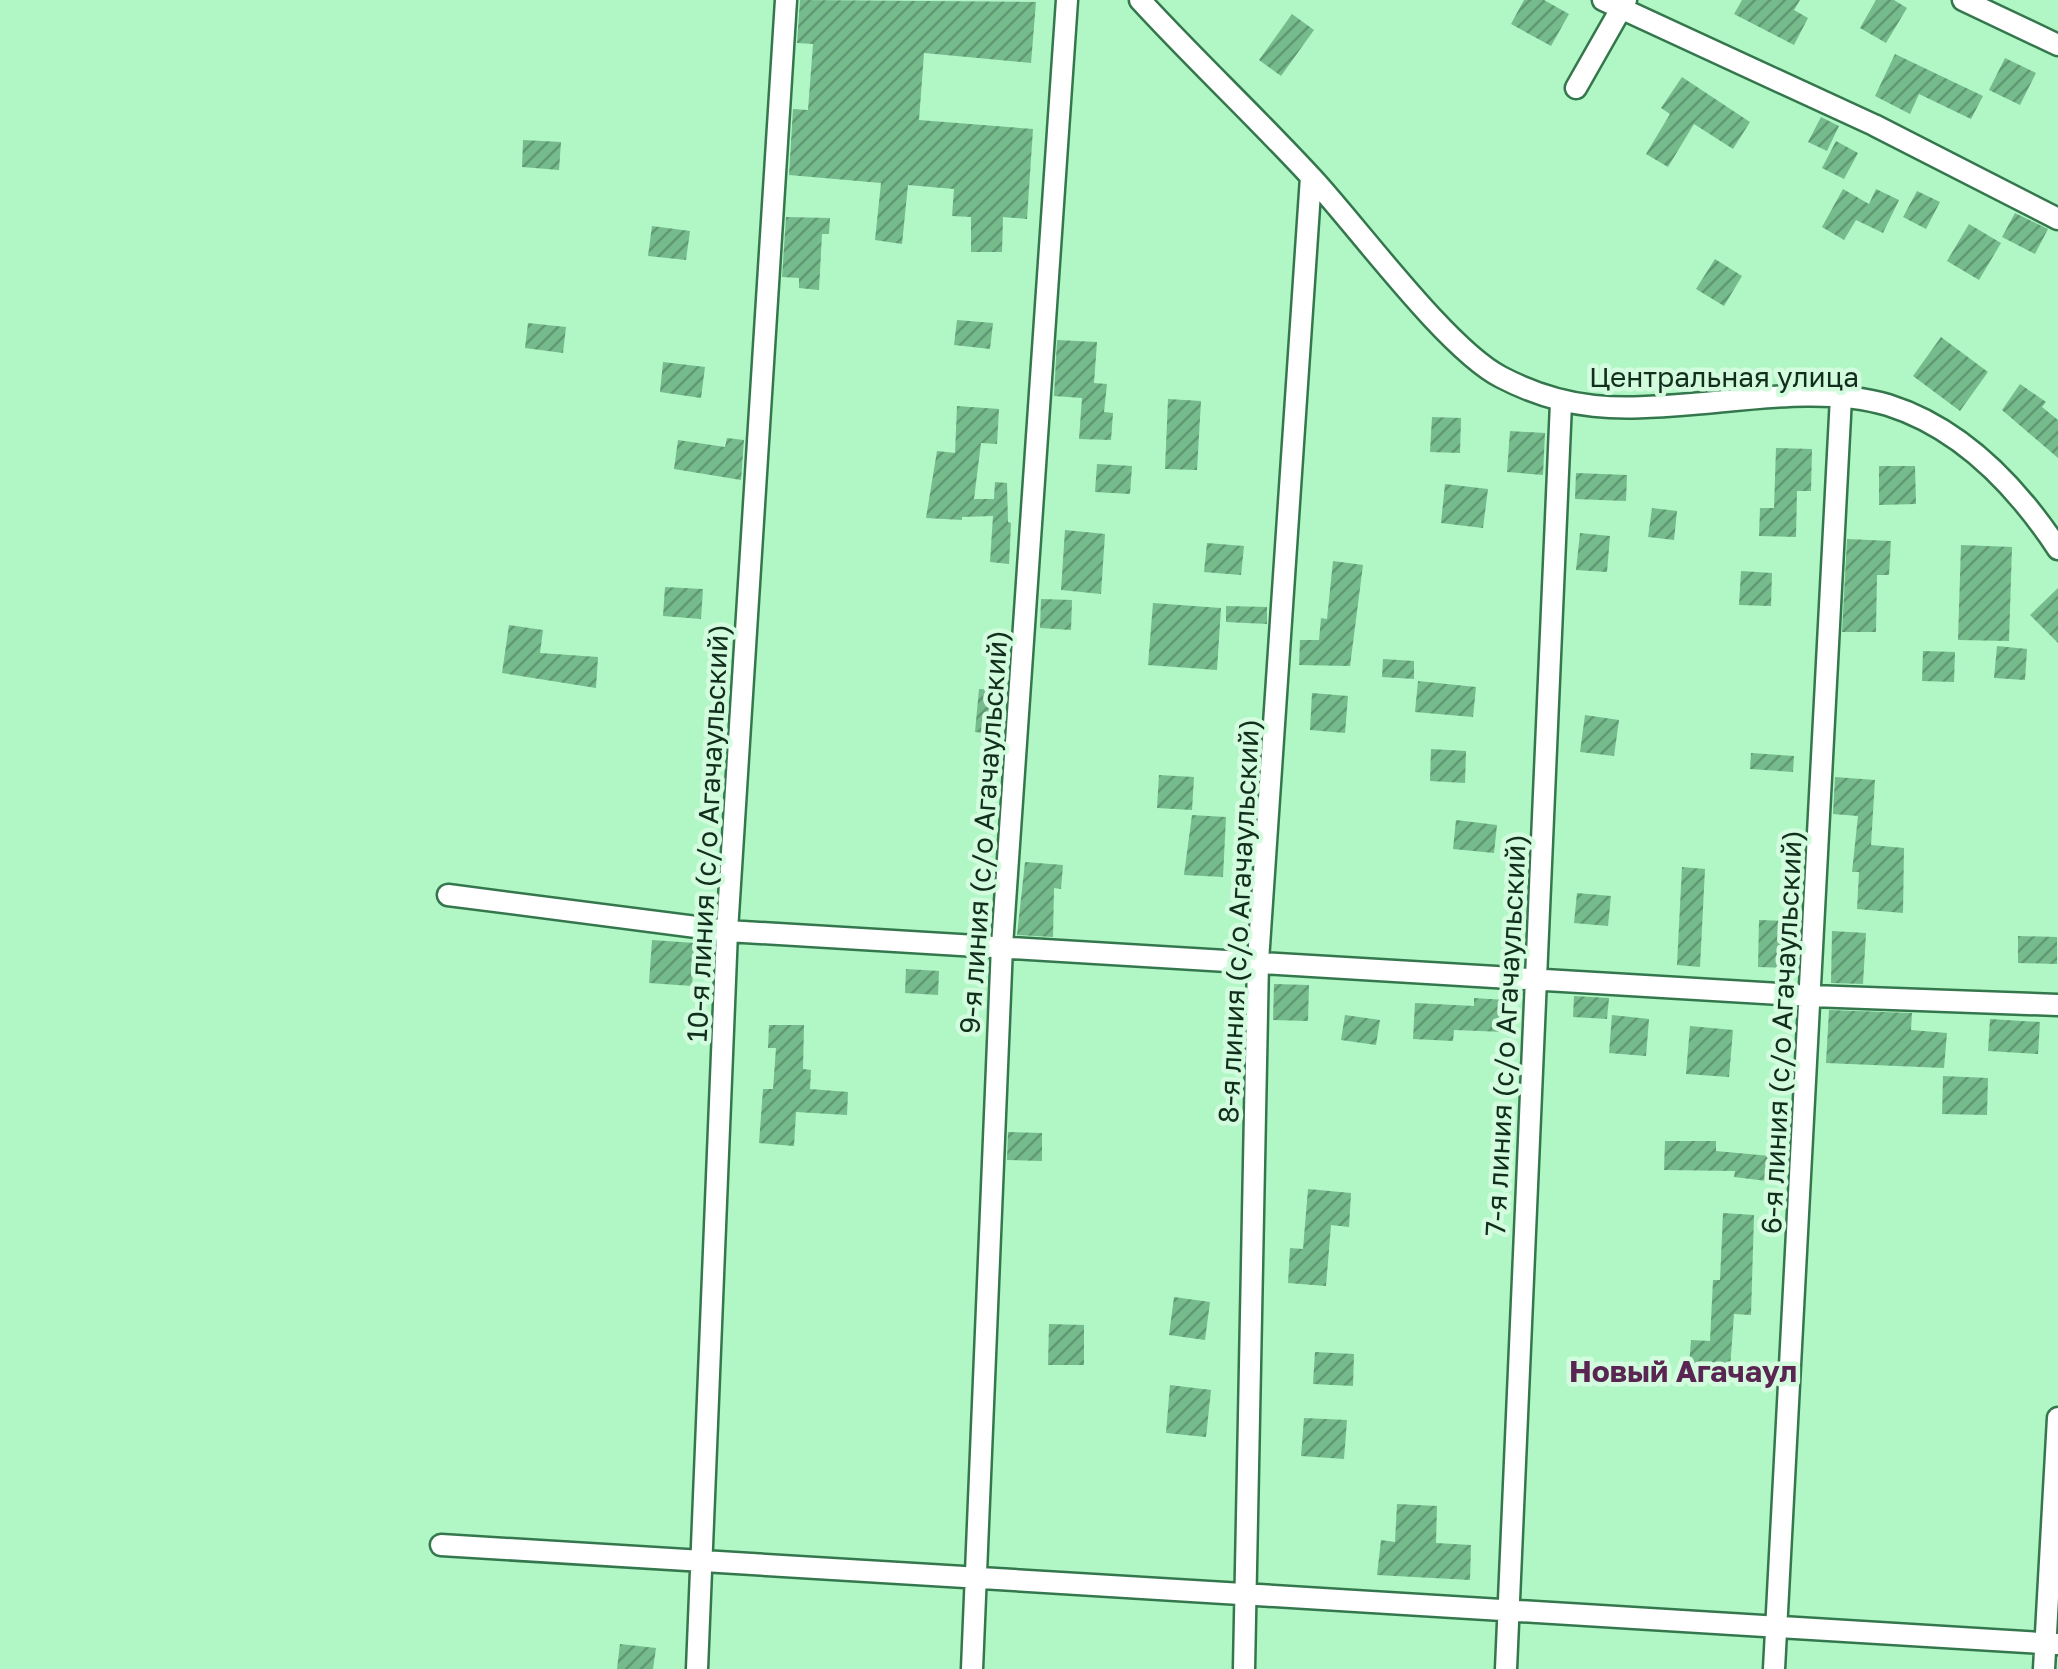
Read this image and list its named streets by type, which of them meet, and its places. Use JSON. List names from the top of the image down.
{
  "streets": {
    "street": [
      "Центральная улица",
      "9-я линия (с/о Агачаульский)",
      "10-я линия (с/о Агачаульский)",
      "8-я линия (с/о Агачаульский)",
      "6-я линия (с/о Агачаульский)",
      "7-я линия (с/о Агачаульский)"
    ]
  },
  "crossings": [
    ["Центральная улица", "8-я линия (с/о Агачаульский)"],
    ["Центральная улица", "6-я линия (с/о Агачаульский)"],
    ["Центральная улица", "7-я линия (с/о Агачаульский)"]
  ],
  "districts": ["Новый Агачаул"]
}
